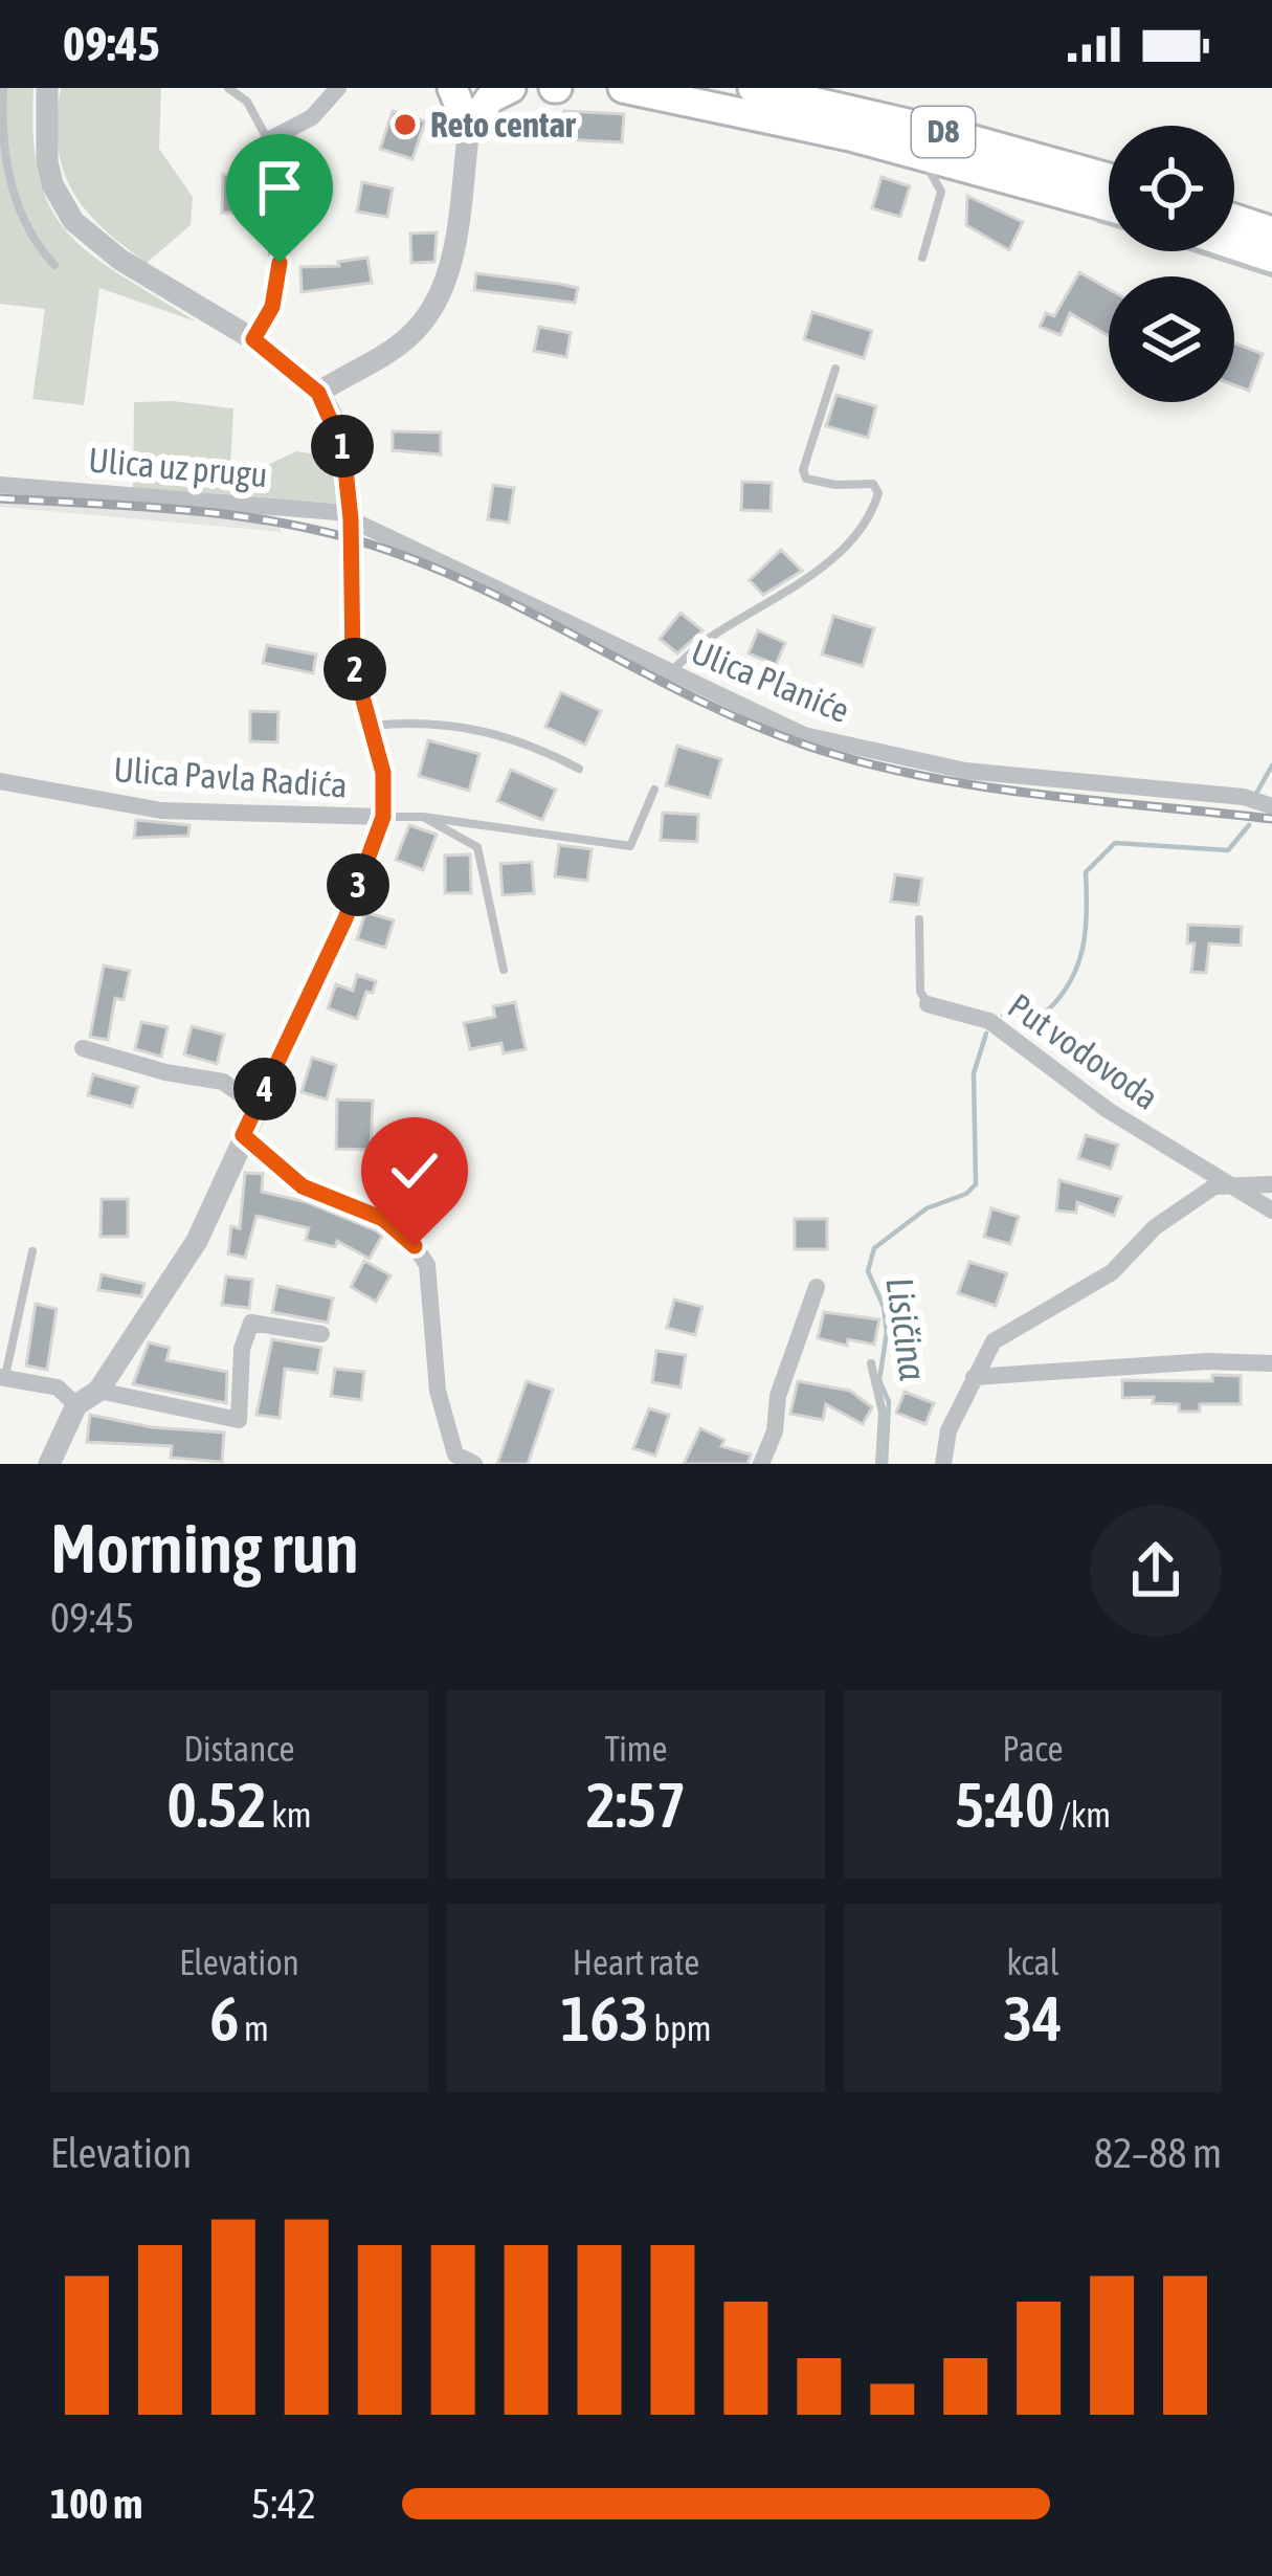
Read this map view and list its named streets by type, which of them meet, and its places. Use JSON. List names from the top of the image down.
{
  "streets": {
    "main road": ["D8"],
    "street": [
      "Ulica uz prugu",
      "Ulica Planiće",
      "Ulica Pavla Radića",
      "Put vodovoda"
    ]
  },
  "crossings": [
    ["Ulica uz prugu", "Ulica Planiće"]
  ],
  "water": ["Lisičina"],
  "places": ["Reto centar"],
  "page": {
    "status": "09:45",
    "pins": [
      "1",
      "2",
      "3",
      "4"
    ],
    "heading": ["Morning run", "09:45"],
    "stats": [
      ["Distance", "0.52 km"],
      ["Time", "2:57"],
      ["Pace", "5:40 /km"],
      ["Elevation", "6 m"],
      ["Heart rate", "163 bpm"],
      ["kcal", "34"]
    ],
    "chart": ["Elevation", "82–88 m"],
    "list": [
      {
        "name": "100 m",
        "note": "5:42"
      }
    ]
  }
}
